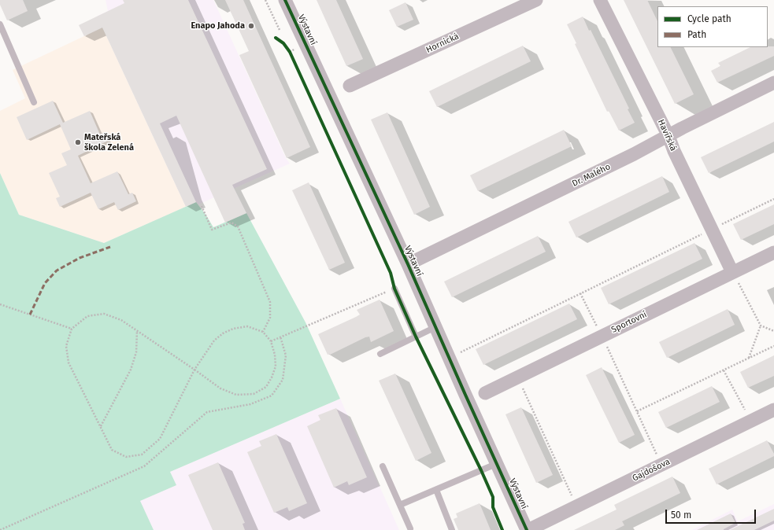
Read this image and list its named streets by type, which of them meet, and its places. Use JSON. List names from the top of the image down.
{
  "streets": {
    "street": [
      "Výstavní",
      "Hornická",
      "Havířská",
      "Dr. Malého",
      "Sportovní",
      "Gajdošova"
    ]
  },
  "crossings": [
    ["Výstavní", "Dr. Malého"],
    ["Výstavní", "Gajdošova"],
    ["Havířská", "Dr. Malého"],
    ["Havířská", "Sportovní"]
  ],
  "places": ["Enapo Jahoda", "Mateřská škola Zelená"],
  "legend": ["Cycle path", "Path"],
  "scale_bar": "50 m"
}
